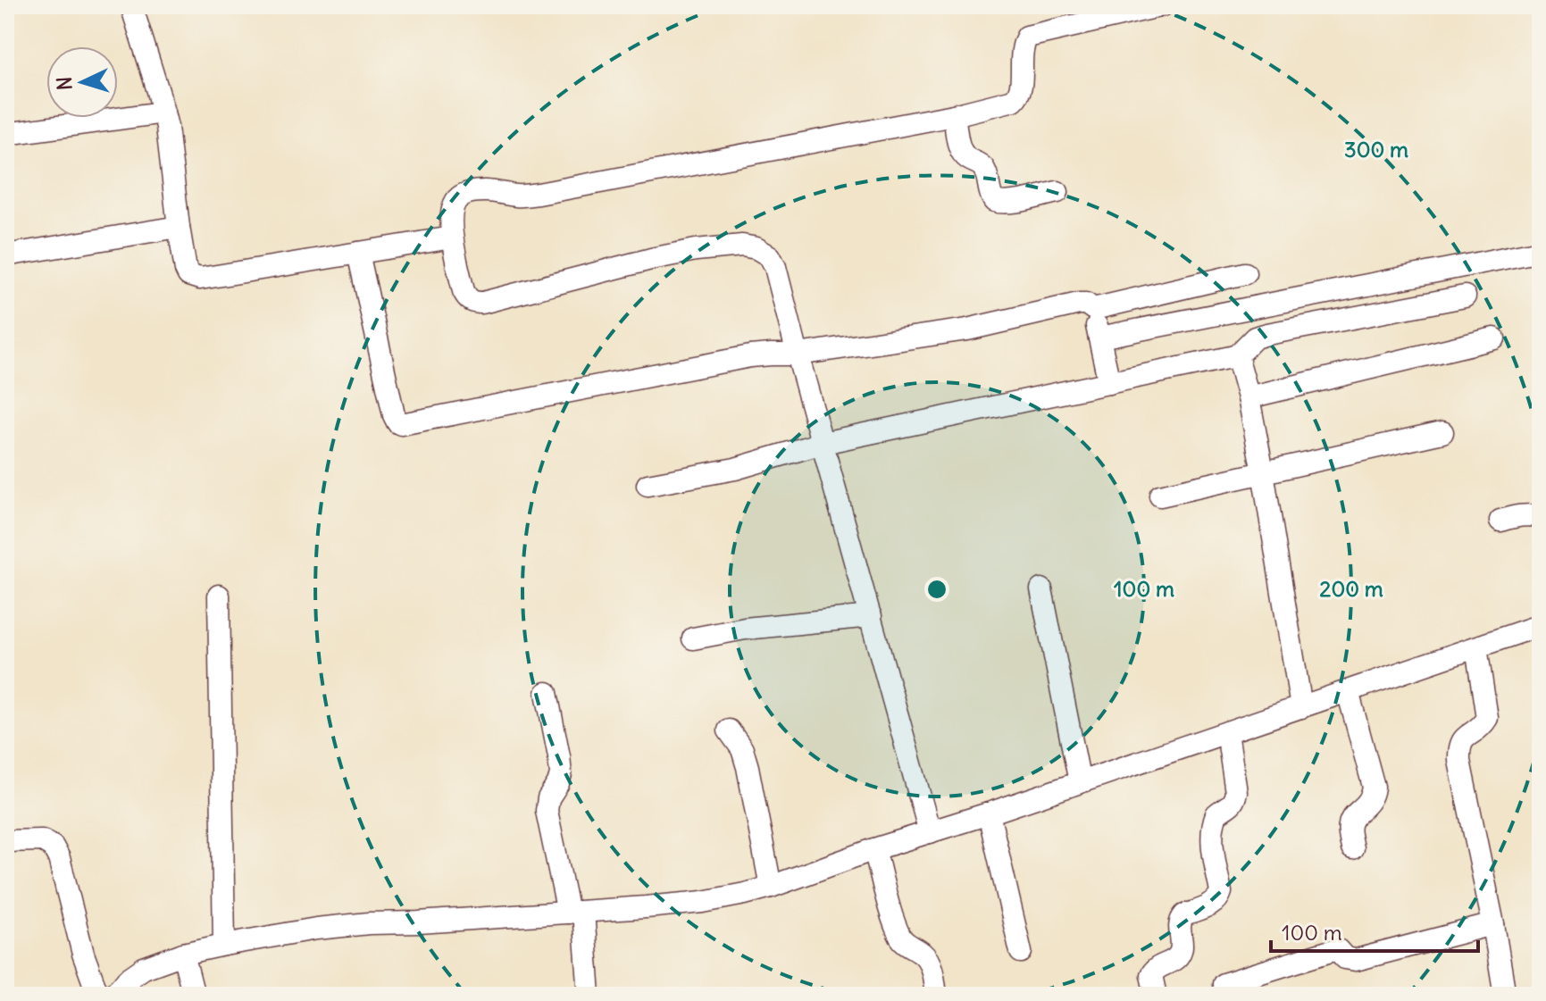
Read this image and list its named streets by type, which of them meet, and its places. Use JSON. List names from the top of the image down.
{
  "scale_bar": "100 m",
  "north": "left",
  "rings": ["300 m", "100 m", "200 m"]
}
